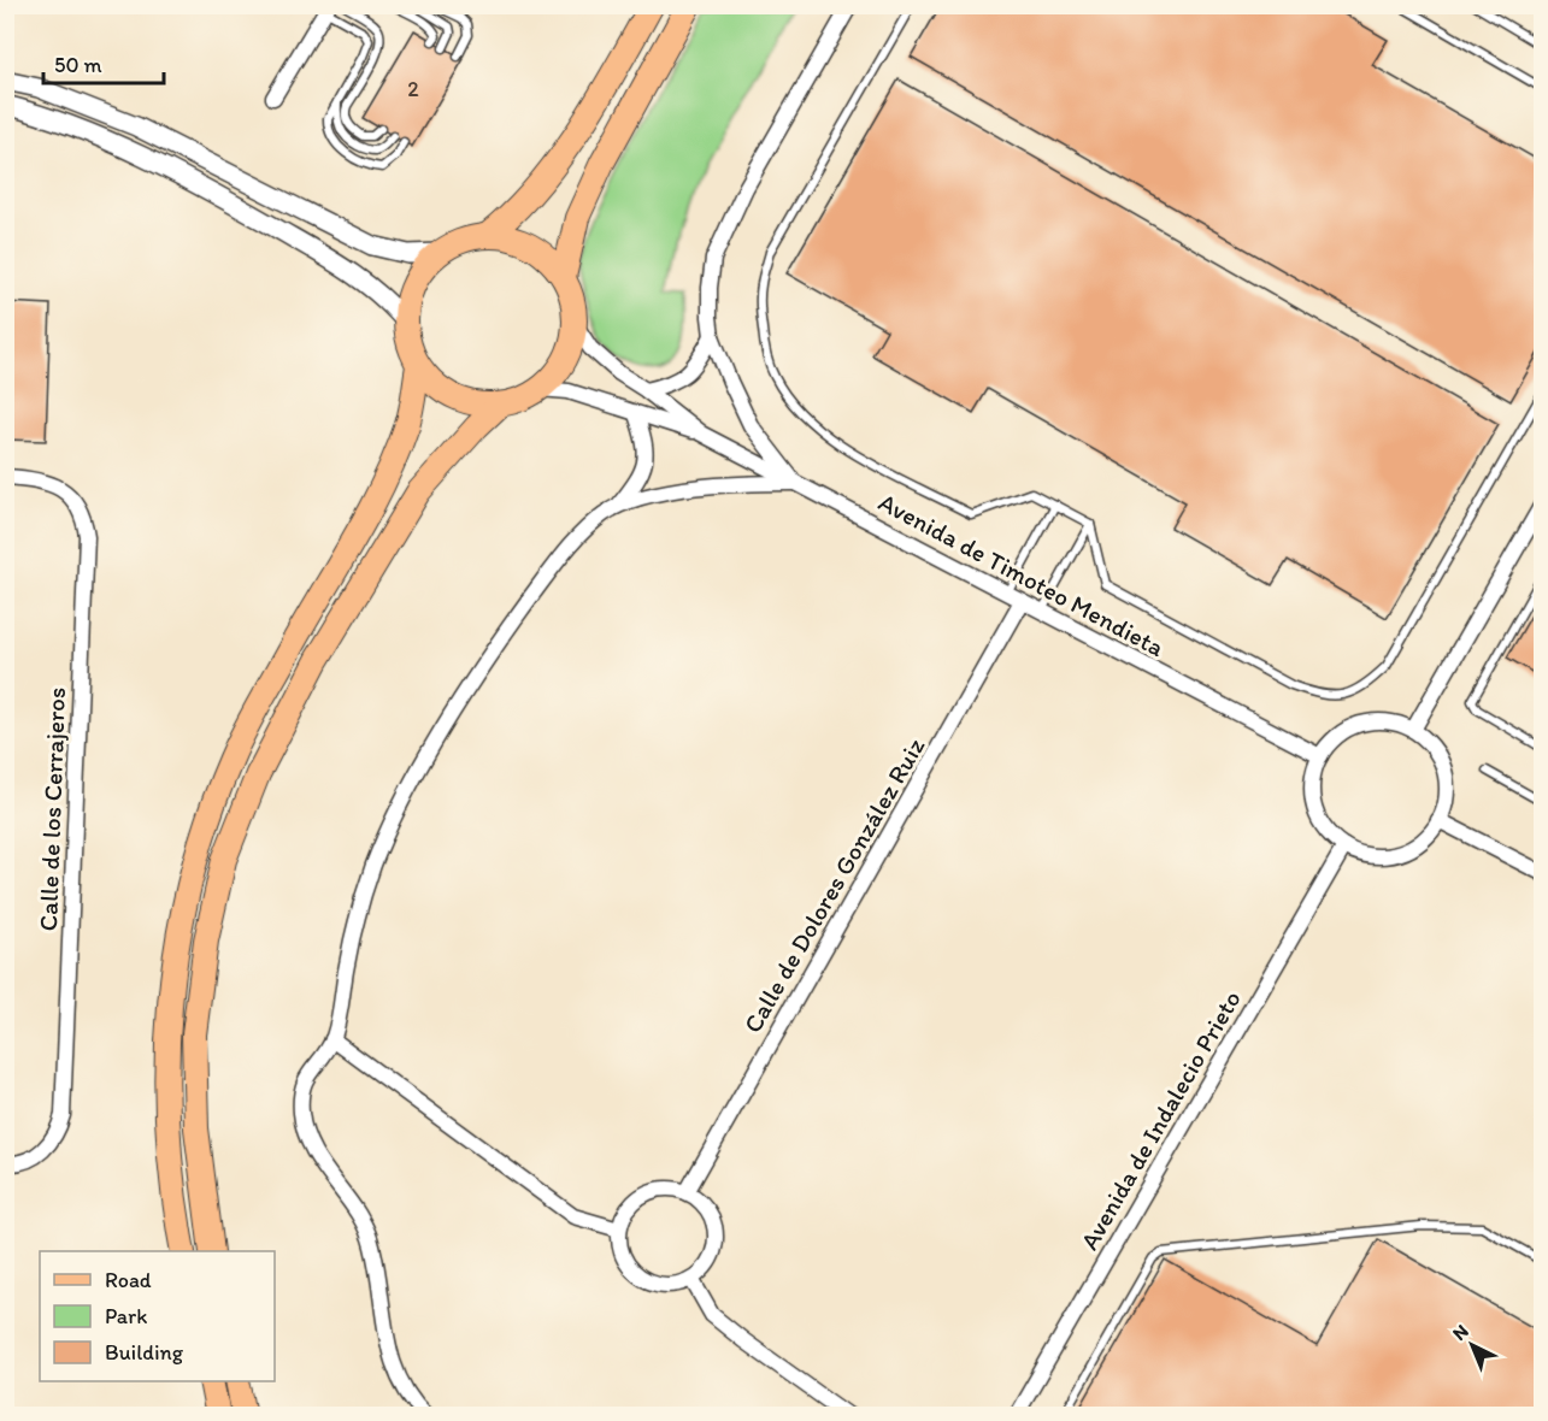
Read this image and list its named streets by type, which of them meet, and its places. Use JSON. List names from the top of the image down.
{
  "streets": {
    "street": [
      "Avenida de Timoteo Mendieta",
      "Calle de los Cerrajeros",
      "Calle de Dolores González Ruiz",
      "Avenida de Indalecio Prieto"
    ]
  },
  "crossings": [
    ["Avenida de Timoteo Mendieta", "Calle de Dolores González Ruiz"],
    ["Avenida de Timoteo Mendieta", "Avenida de Indalecio Prieto"]
  ],
  "house_numbers": ["2"],
  "legend": ["Road", "Park", "Building"],
  "scale_bar": "50 m",
  "north": "top left"
}
